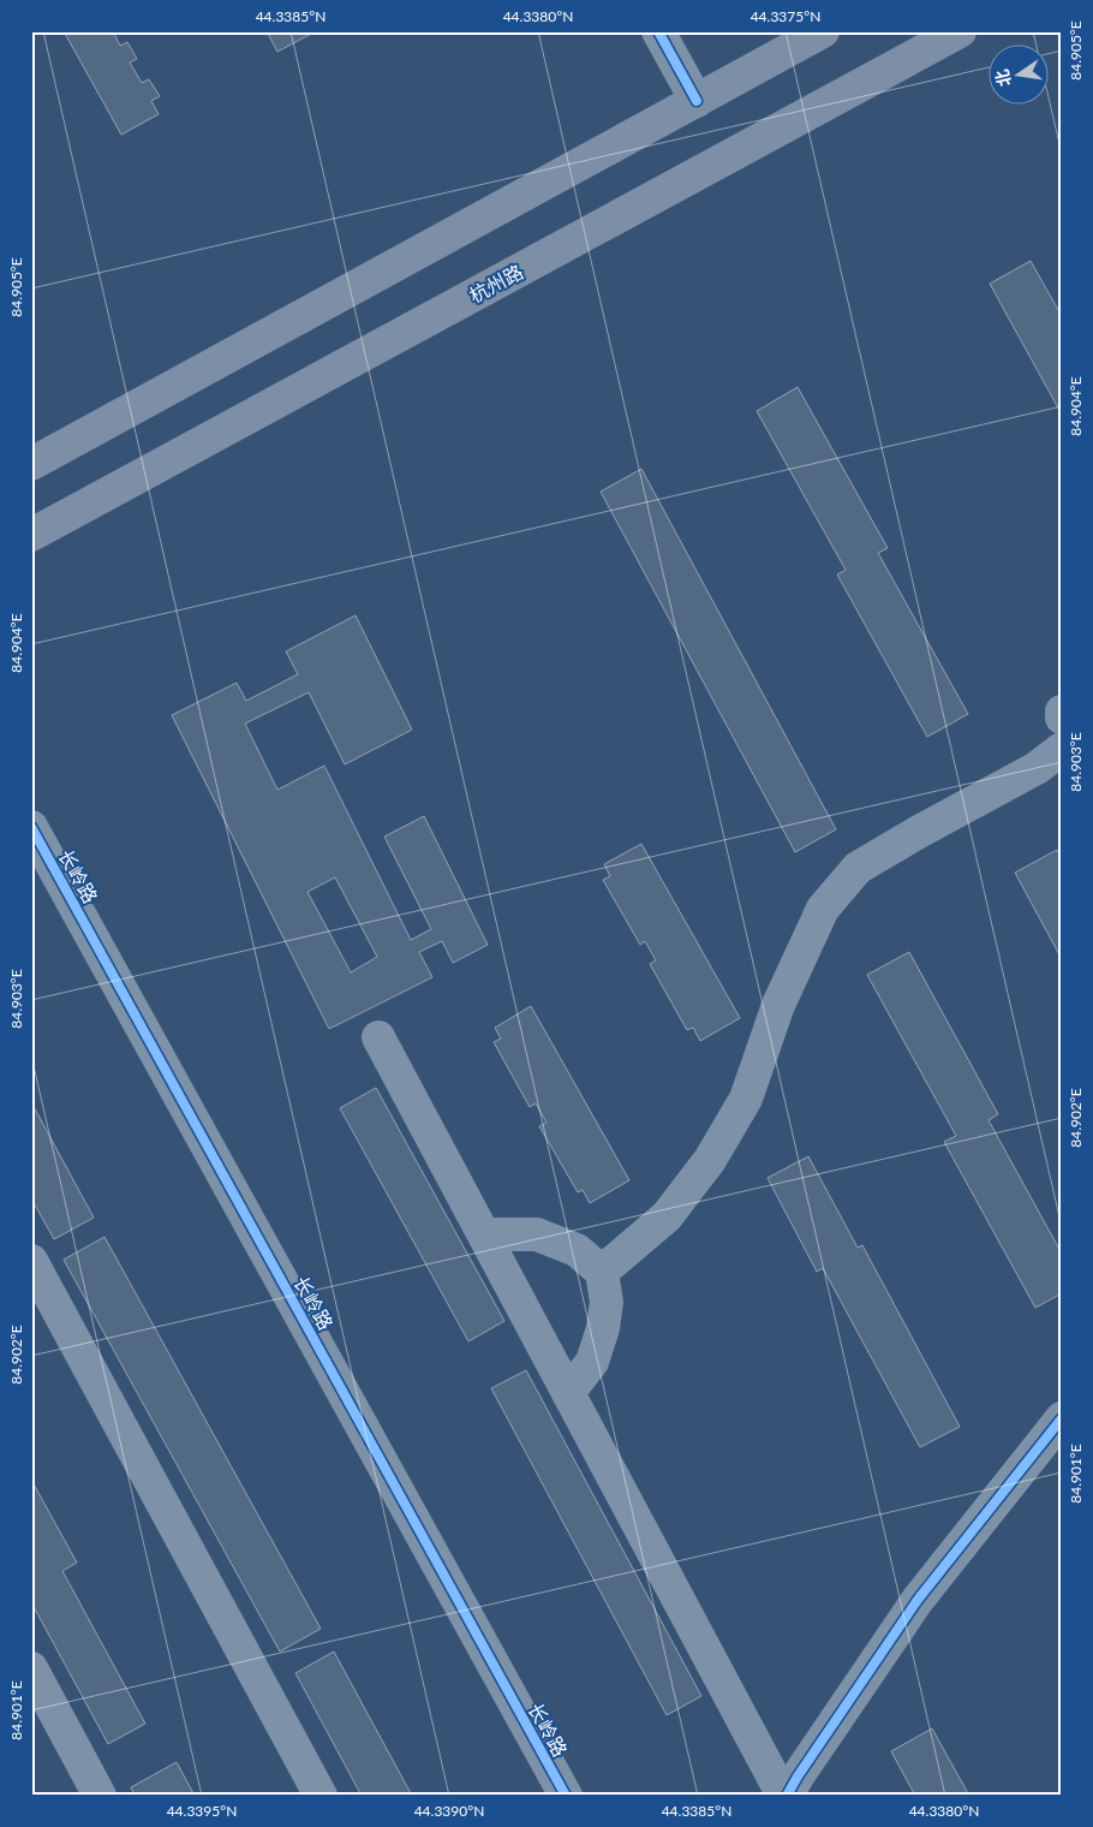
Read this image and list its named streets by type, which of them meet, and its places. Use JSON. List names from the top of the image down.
{
  "streets": {
    "main road": ["杭州路"],
    "street": ["长岭路"]
  },
  "north": "left",
  "coordinates": [
    "44.3385°N",
    "44.3380°N",
    "44.3375°N",
    "84.905°E",
    "84.904°E",
    "84.903°E",
    "84.902°E",
    "84.901°E",
    "44.3395°N",
    "44.3390°N"
  ]
}
